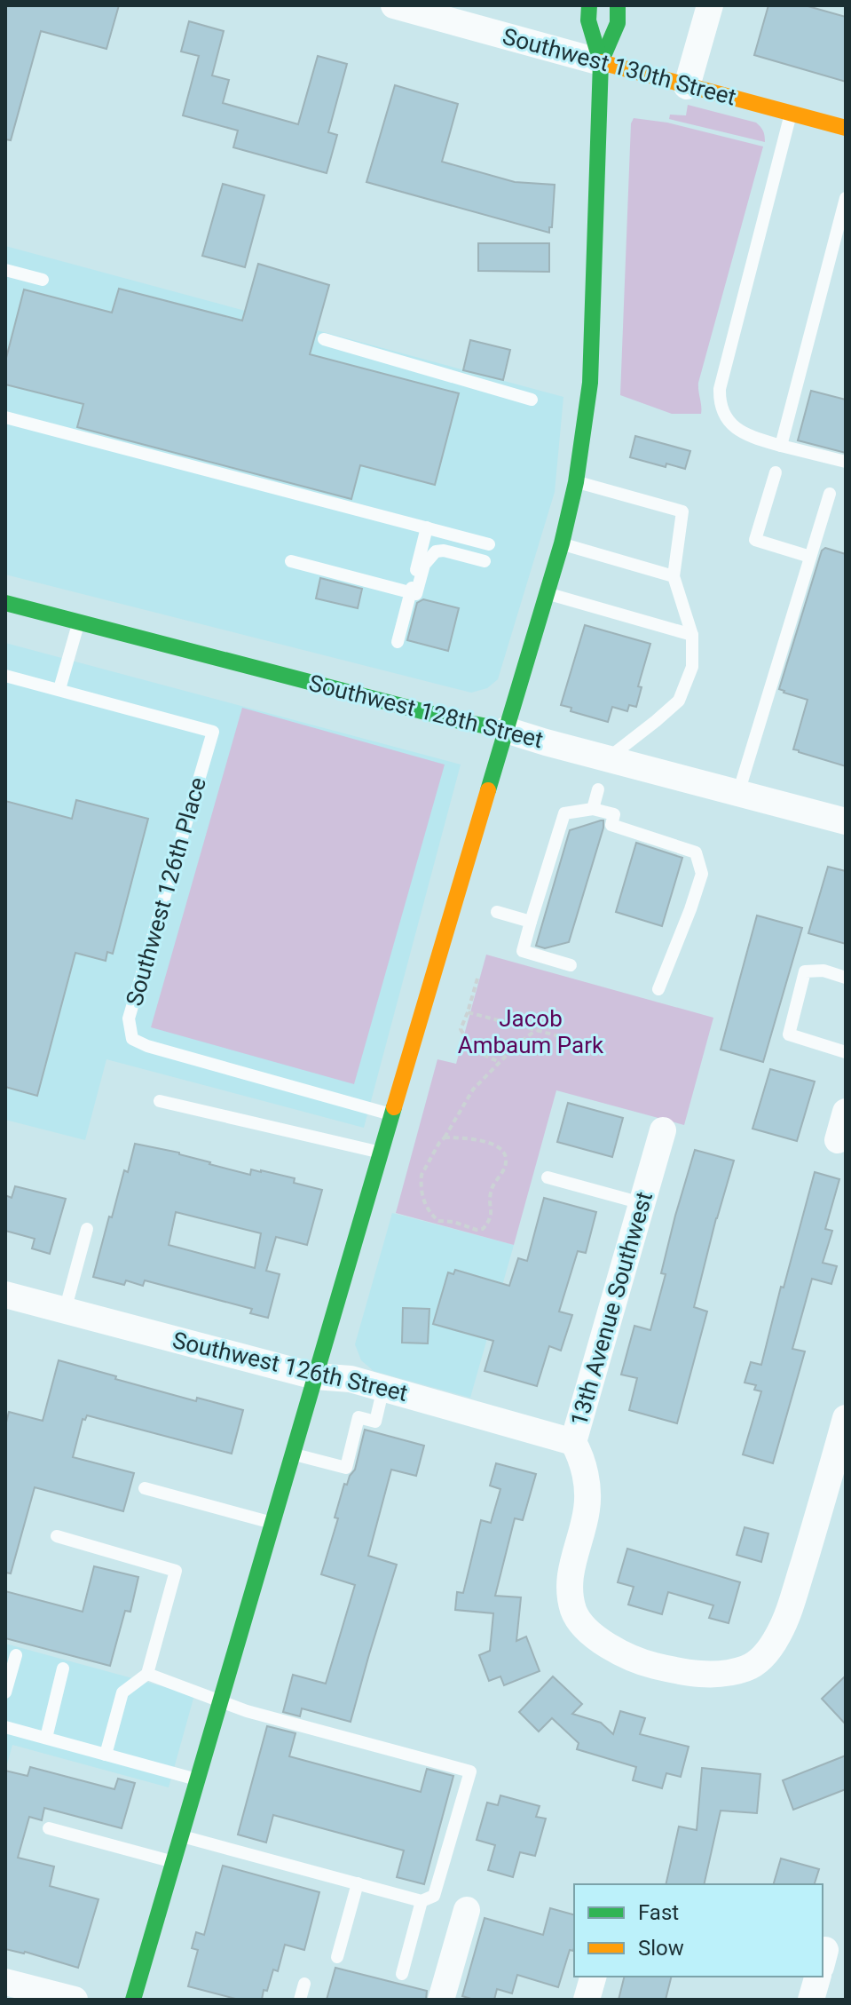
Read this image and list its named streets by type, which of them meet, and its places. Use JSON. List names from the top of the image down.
{
  "streets": {
    "main road": ["Southwest 130th Street", "Southwest 128th Street"],
    "street": ["13th Avenue Southwest", "Southwest 126th Street"],
    "lane": ["Southwest 126th Place"]
  },
  "crossings": [
    ["13th Avenue Southwest", "Southwest 126th Street"]
  ],
  "parks": ["Jacob Ambaum Park"],
  "legend": ["Fast", "Slow"]
}
